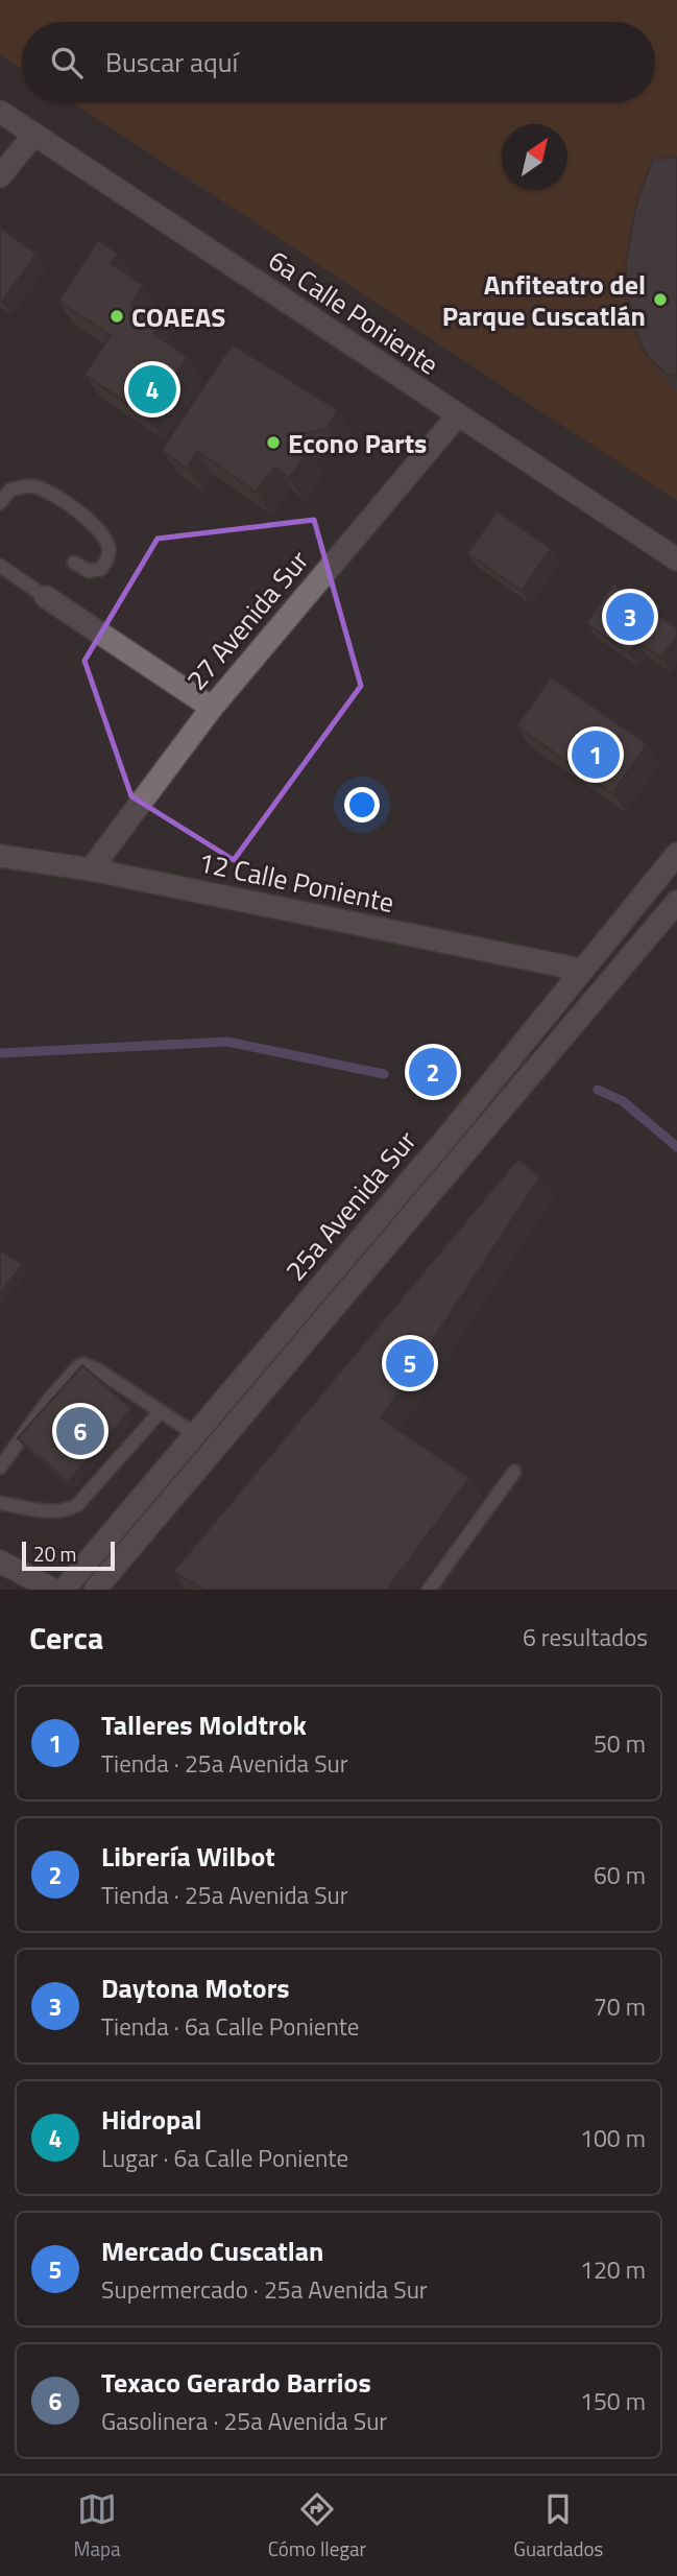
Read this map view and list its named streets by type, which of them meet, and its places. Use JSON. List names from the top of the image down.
{
  "streets": {
    "street": [
      "6a Calle Poniente",
      "27 Avenida Sur",
      "12 Calle Poniente",
      "25a Avenida Sur"
    ]
  },
  "crossings": [
    ["6a Calle Poniente", "27 Avenida Sur"],
    ["27 Avenida Sur", "12 Calle Poniente"],
    ["12 Calle Poniente", "25a Avenida Sur"]
  ],
  "places": ["Anfiteatro del Parque Cuscatlán", "COAEAS", "Econo Parts"],
  "scale_bar": "20 m",
  "north": "top right",
  "page": {
    "search": "Buscar aquí",
    "pins": [
      "4",
      "3",
      "1",
      "2",
      "5",
      "6"
    ],
    "scale": "20 m",
    "heading": ["Cerca", "6 resultados"],
    "list": [
      {
        "mark": "1",
        "name": "Talleres Moldtrok",
        "note": "Tienda · 25a Avenida Sur",
        "value": "50 m"
      },
      {
        "mark": "2",
        "name": "Librería Wilbot",
        "note": "Tienda · 25a Avenida Sur",
        "value": "60 m"
      },
      {
        "mark": "3",
        "name": "Daytona Motors",
        "note": "Tienda · 6a Calle Poniente",
        "value": "70 m"
      },
      {
        "mark": "4",
        "name": "Hidropal",
        "note": "Lugar · 6a Calle Poniente",
        "value": "100 m"
      },
      {
        "mark": "5",
        "name": "Mercado Cuscatlan",
        "note": "Supermercado · 25a Avenida Sur",
        "value": "120 m"
      },
      {
        "mark": "6",
        "name": "Texaco Gerardo Barrios",
        "note": "Gasolinera · 25a Avenida Sur",
        "value": "150 m"
      }
    ],
    "nav": ["Mapa", "Cómo llegar", "Guardados"]
  }
}
